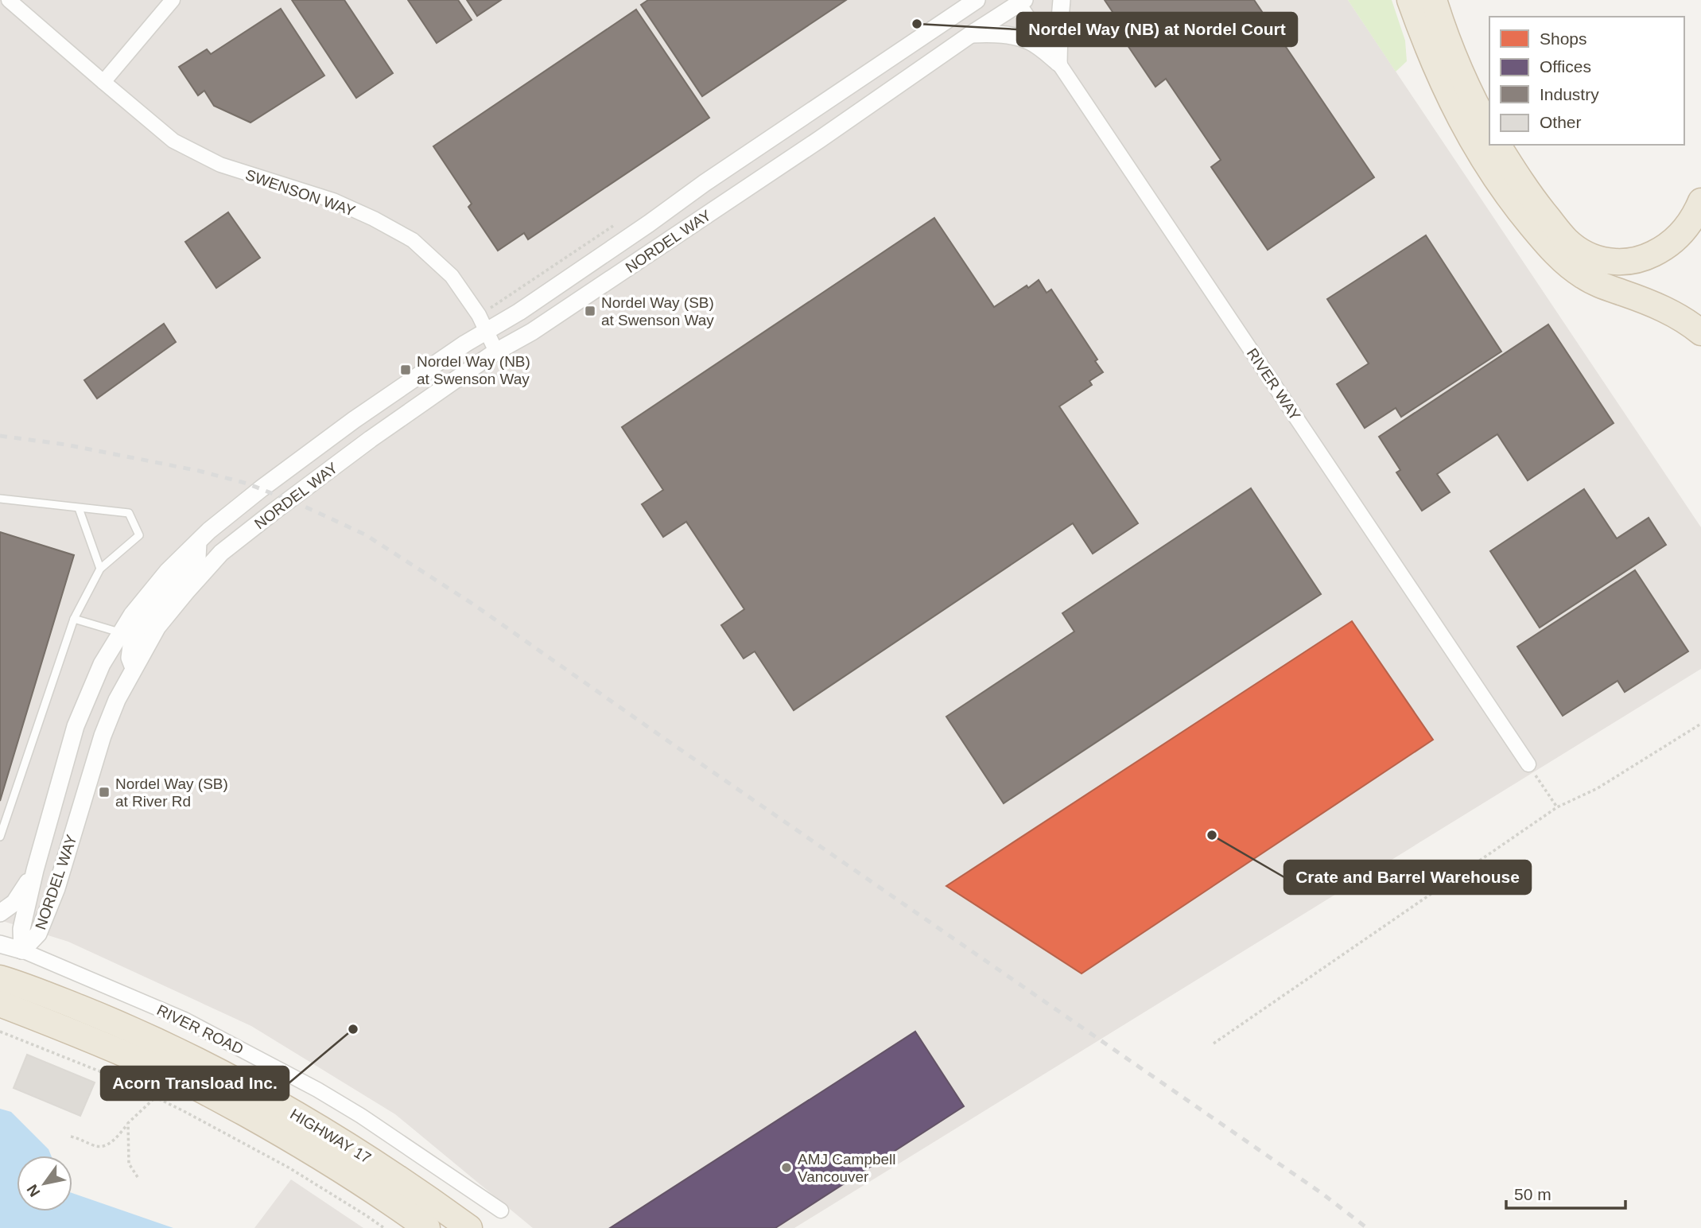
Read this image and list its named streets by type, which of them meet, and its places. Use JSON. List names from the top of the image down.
{
  "streets": {
    "highway": ["HIGHWAY 17"],
    "street": [
      "SWENSON WAY",
      "NORDEL WAY",
      "RIVER WAY",
      "RIVER ROAD"
    ]
  },
  "crossings": [
    ["SWENSON WAY", "NORDEL WAY"],
    ["NORDEL WAY", "RIVER WAY"],
    ["NORDEL WAY", "RIVER ROAD"]
  ],
  "places": {
    "other": [
      "Nordel Way (NB) at Nordel Court",
      "Crate and Barrel Warehouse",
      "Acorn Transload Inc.",
      "AMJ Campbell Vancouver"
    ],
    "transit": ["Nordel Way (SB) at Swenson Way", "Nordel Way (NB) at Swenson Way", "Nordel Way (SB) at River Rd"]
  },
  "legend": [
    "Shops",
    "Offices",
    "Industry",
    "Other"
  ],
  "scale_bar": "50 m",
  "north": "bottom left"
}
